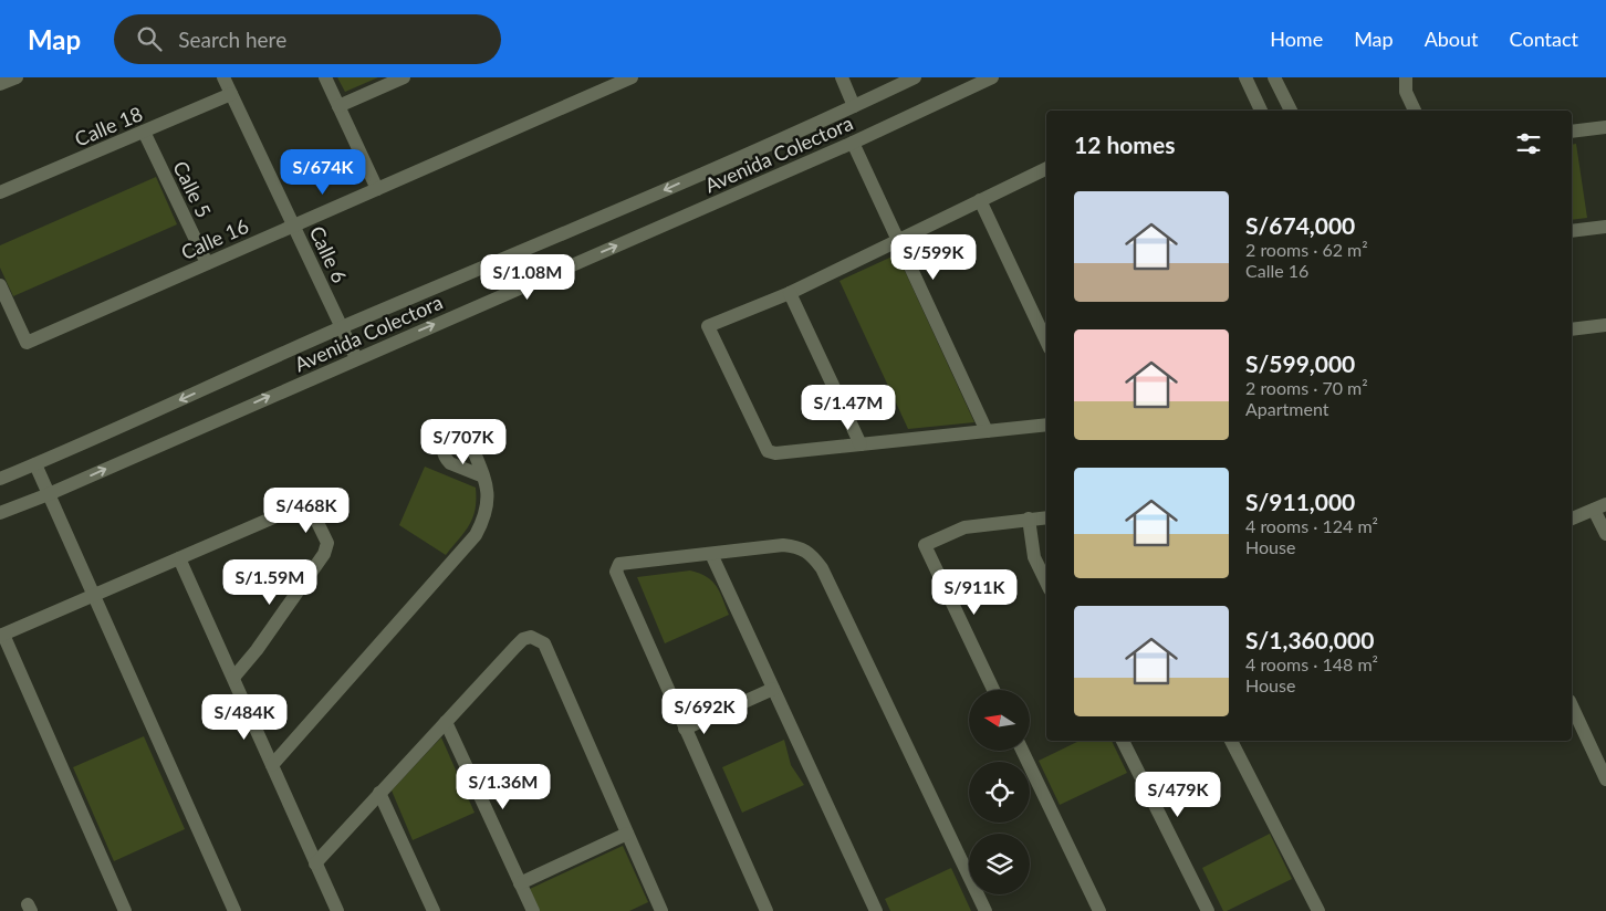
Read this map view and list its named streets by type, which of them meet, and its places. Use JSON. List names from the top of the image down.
{
  "streets": {
    "street": [
      "Calle 18",
      "Avenida Colectora",
      "Calle 5",
      "Calle 16",
      "Calle 6"
    ]
  },
  "crossings": [
    ["Calle 18", "Calle 5"],
    ["Calle 18", "Calle 6"],
    ["Avenida Colectora", "Calle 6"],
    ["Calle 5", "Calle 16"],
    ["Calle 16", "Calle 6"]
  ],
  "north": "left",
  "page": {
    "header": "Map",
    "search": "Search here",
    "nav": [
      "Home",
      "Map",
      "About",
      "Contact"
    ],
    "heading": "12 homes",
    "price": [
      "S/674K",
      "S/599K",
      "S/1.08M",
      "S/1.47M",
      "S/707K",
      "S/468K",
      "S/1.59M",
      "S/911K",
      "S/692K",
      "S/484K",
      "S/1.36M",
      "S/479K"
    ],
    "list": [
      {
        "name": "S/674,000",
        "note": "2 rooms · 62 m² · Calle 16"
      },
      {
        "name": "S/599,000",
        "note": "2 rooms · 70 m² · Apartment"
      },
      {
        "name": "S/911,000",
        "note": "4 rooms · 124 m² · House"
      },
      {
        "name": "S/1,360,000",
        "note": "4 rooms · 148 m² · House"
      }
    ]
  }
}
